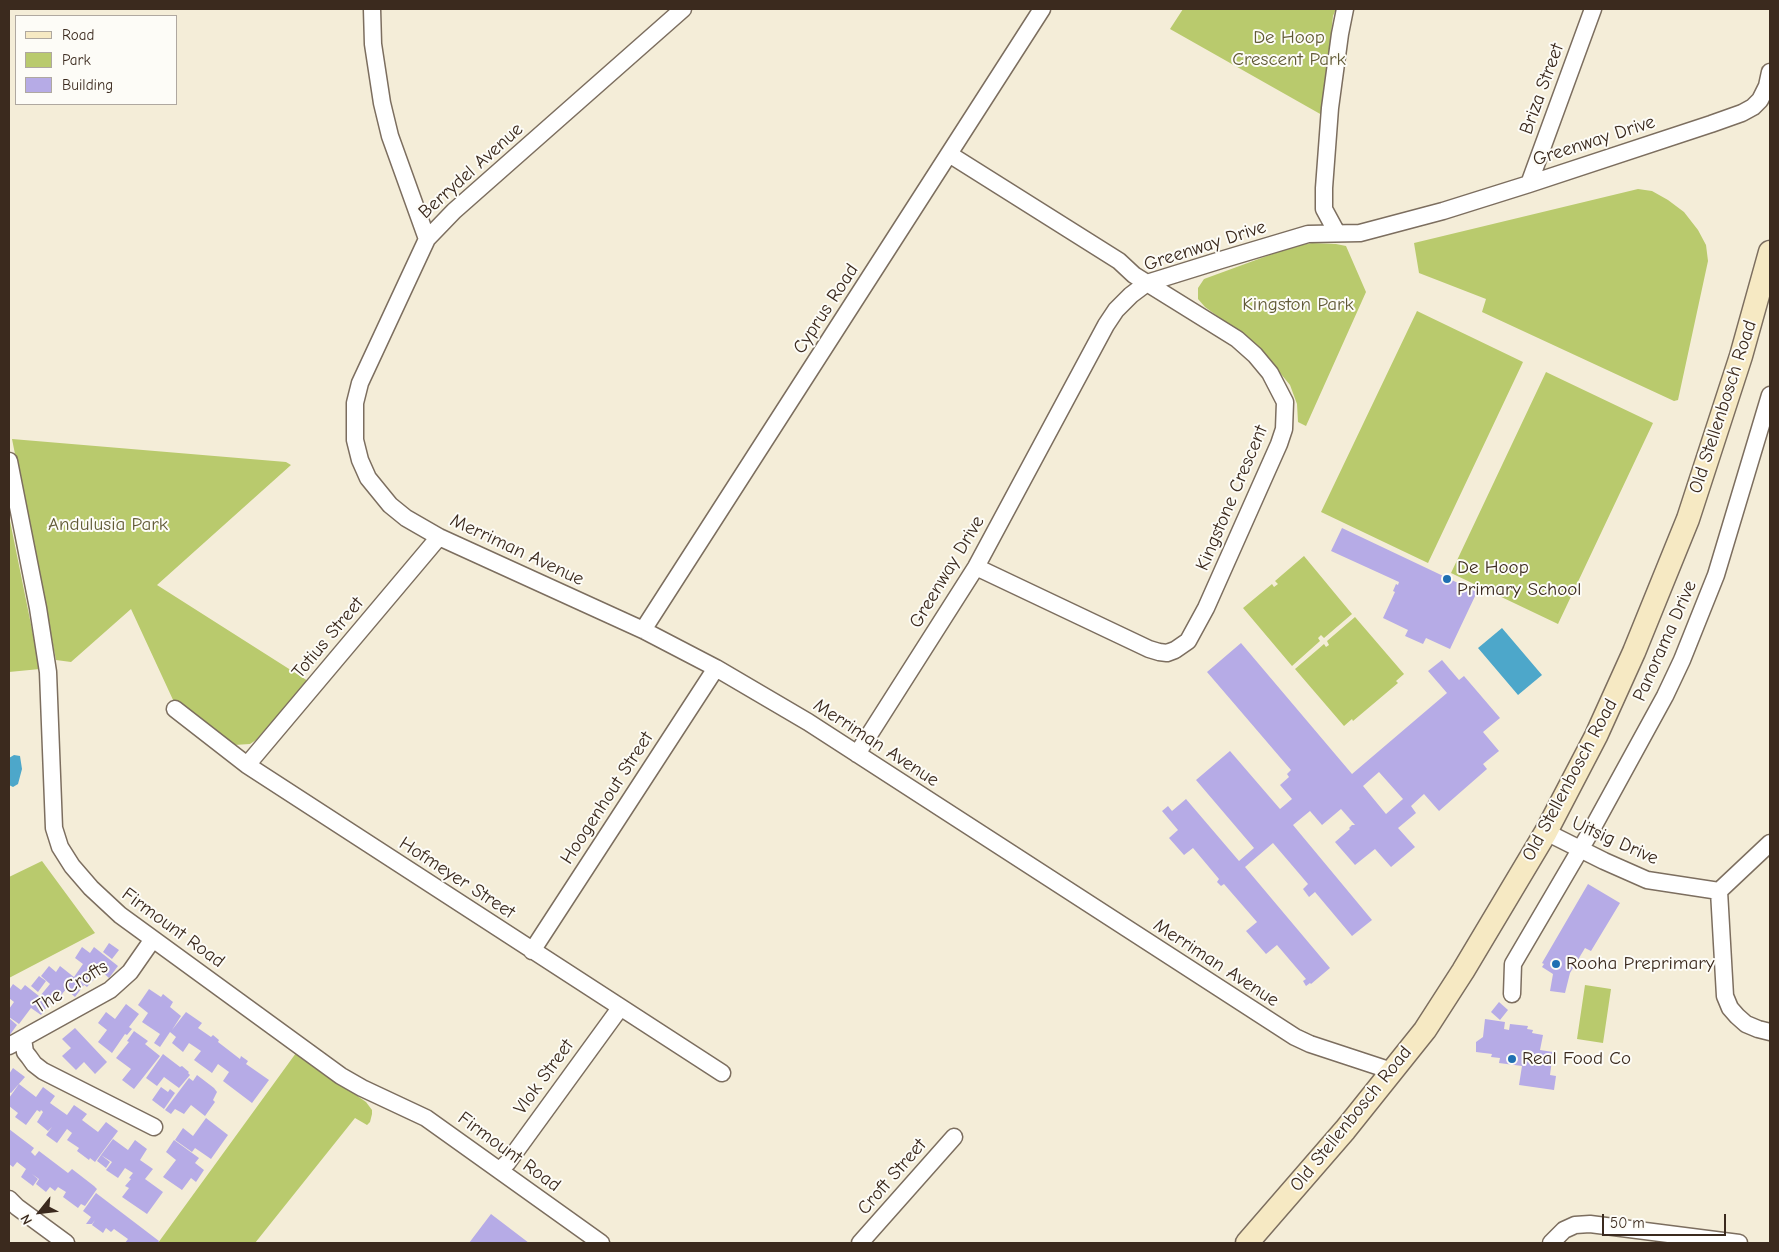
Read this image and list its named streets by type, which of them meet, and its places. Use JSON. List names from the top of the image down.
{
  "streets": {
    "street": [
      "Briza Street",
      "Greenway Drive",
      "Berrydel Avenue",
      "Cyprus Road",
      "Old Stellenbosch Road",
      "Kingstone Crescent",
      "Merriman Avenue",
      "Totius Street",
      "Panorama Drive",
      "Hoogenhout Street",
      "Uitsig Drive",
      "Hofmeyer Street",
      "Firmount Road",
      "The Crofts",
      "Vlok Street",
      "Croft Street"
    ]
  },
  "crossings": [
    ["Briza Street", "Greenway Drive"],
    ["Greenway Drive", "Kingstone Crescent"],
    ["Greenway Drive", "Merriman Avenue"],
    ["Berrydel Avenue", "Merriman Avenue"],
    ["Cyprus Road", "Kingstone Crescent"],
    ["Cyprus Road", "Merriman Avenue"],
    ["Old Stellenbosch Road", "Merriman Avenue"],
    ["Old Stellenbosch Road", "Uitsig Drive"],
    ["Merriman Avenue", "Totius Street"],
    ["Merriman Avenue", "Hoogenhout Street"],
    ["Totius Street", "Hofmeyer Street"],
    ["Panorama Drive", "Uitsig Drive"],
    ["Hoogenhout Street", "Hofmeyer Street"],
    ["Hofmeyer Street", "Vlok Street"],
    ["Firmount Road", "The Crofts"],
    ["Firmount Road", "Vlok Street"]
  ],
  "parks": ["De Hoop Crescent Park", "Kingston Park", "Andulusia Park"],
  "places": ["De Hoop Primary School", "Rooha Preprimary", "Real Food Co"],
  "legend": ["Road", "Park", "Building"],
  "scale_bar": "50 m",
  "north": "bottom left"
}
